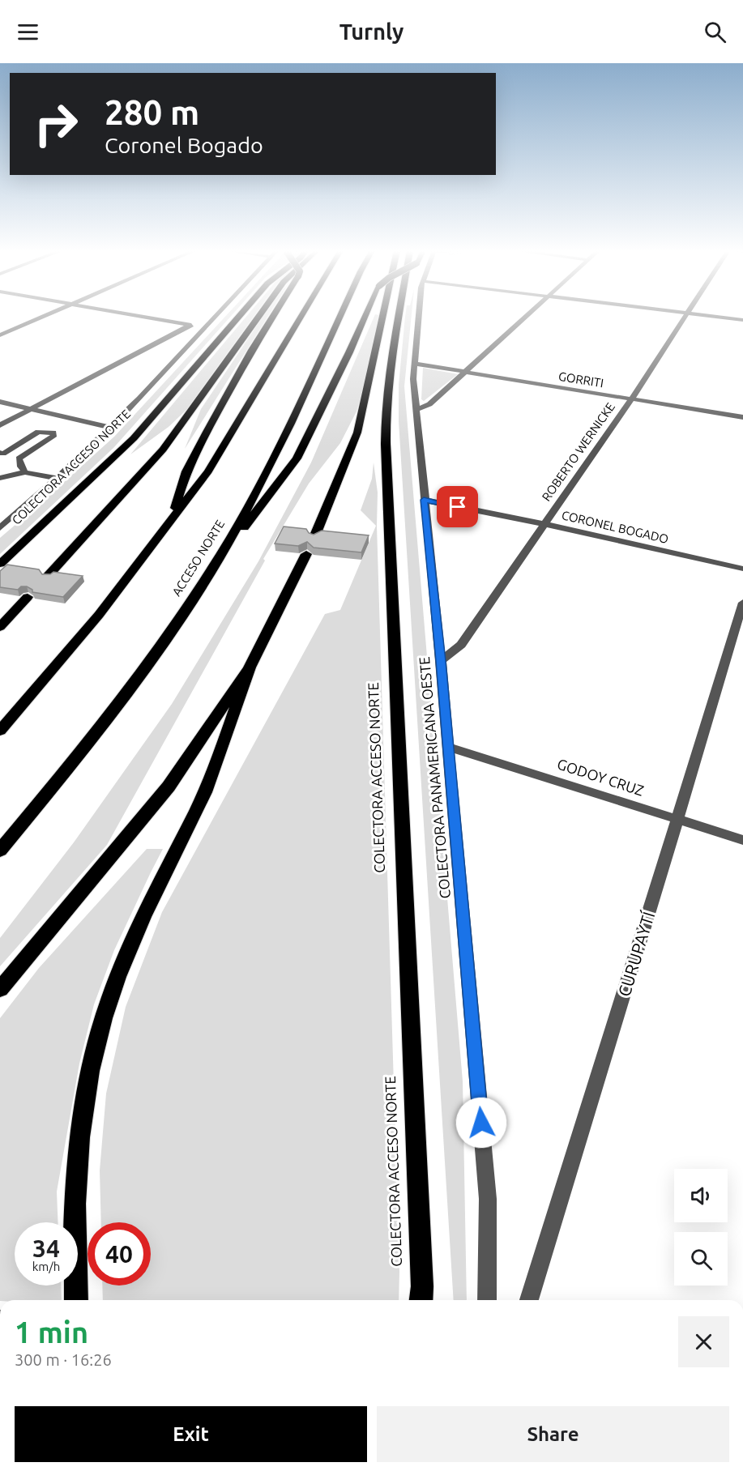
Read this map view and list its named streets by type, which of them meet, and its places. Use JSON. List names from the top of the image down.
{
  "streets": {
    "highway": ["COLECTORA ACCESO NORTE", "ACCESO NORTE"],
    "street": [
      "GORRITI",
      "ROBERTO WERNICKE",
      "CORONEL BOGADO",
      "COLECTORA PANAMERICANA OESTE",
      "GODOY CRUZ",
      "CURUPAYTÍ"
    ]
  },
  "crossings": [
    ["GORRITI", "ROBERTO WERNICKE"],
    ["GORRITI", "COLECTORA PANAMERICANA OESTE"],
    ["ROBERTO WERNICKE", "CORONEL BOGADO"],
    ["ROBERTO WERNICKE", "COLECTORA PANAMERICANA OESTE"],
    ["CORONEL BOGADO", "COLECTORA PANAMERICANA OESTE"],
    ["COLECTORA PANAMERICANA OESTE", "GODOY CRUZ"],
    ["GODOY CRUZ", "CURUPAYTÍ"]
  ],
  "page": {
    "header": "Turnly",
    "turn": ["280 m", "Coronel Bogado"],
    "speed": "34 km/h",
    "limit": "40",
    "heading": ["1 min", "300 m · 16:26"],
    "buttons": ["Exit", "Share"]
  }
}
